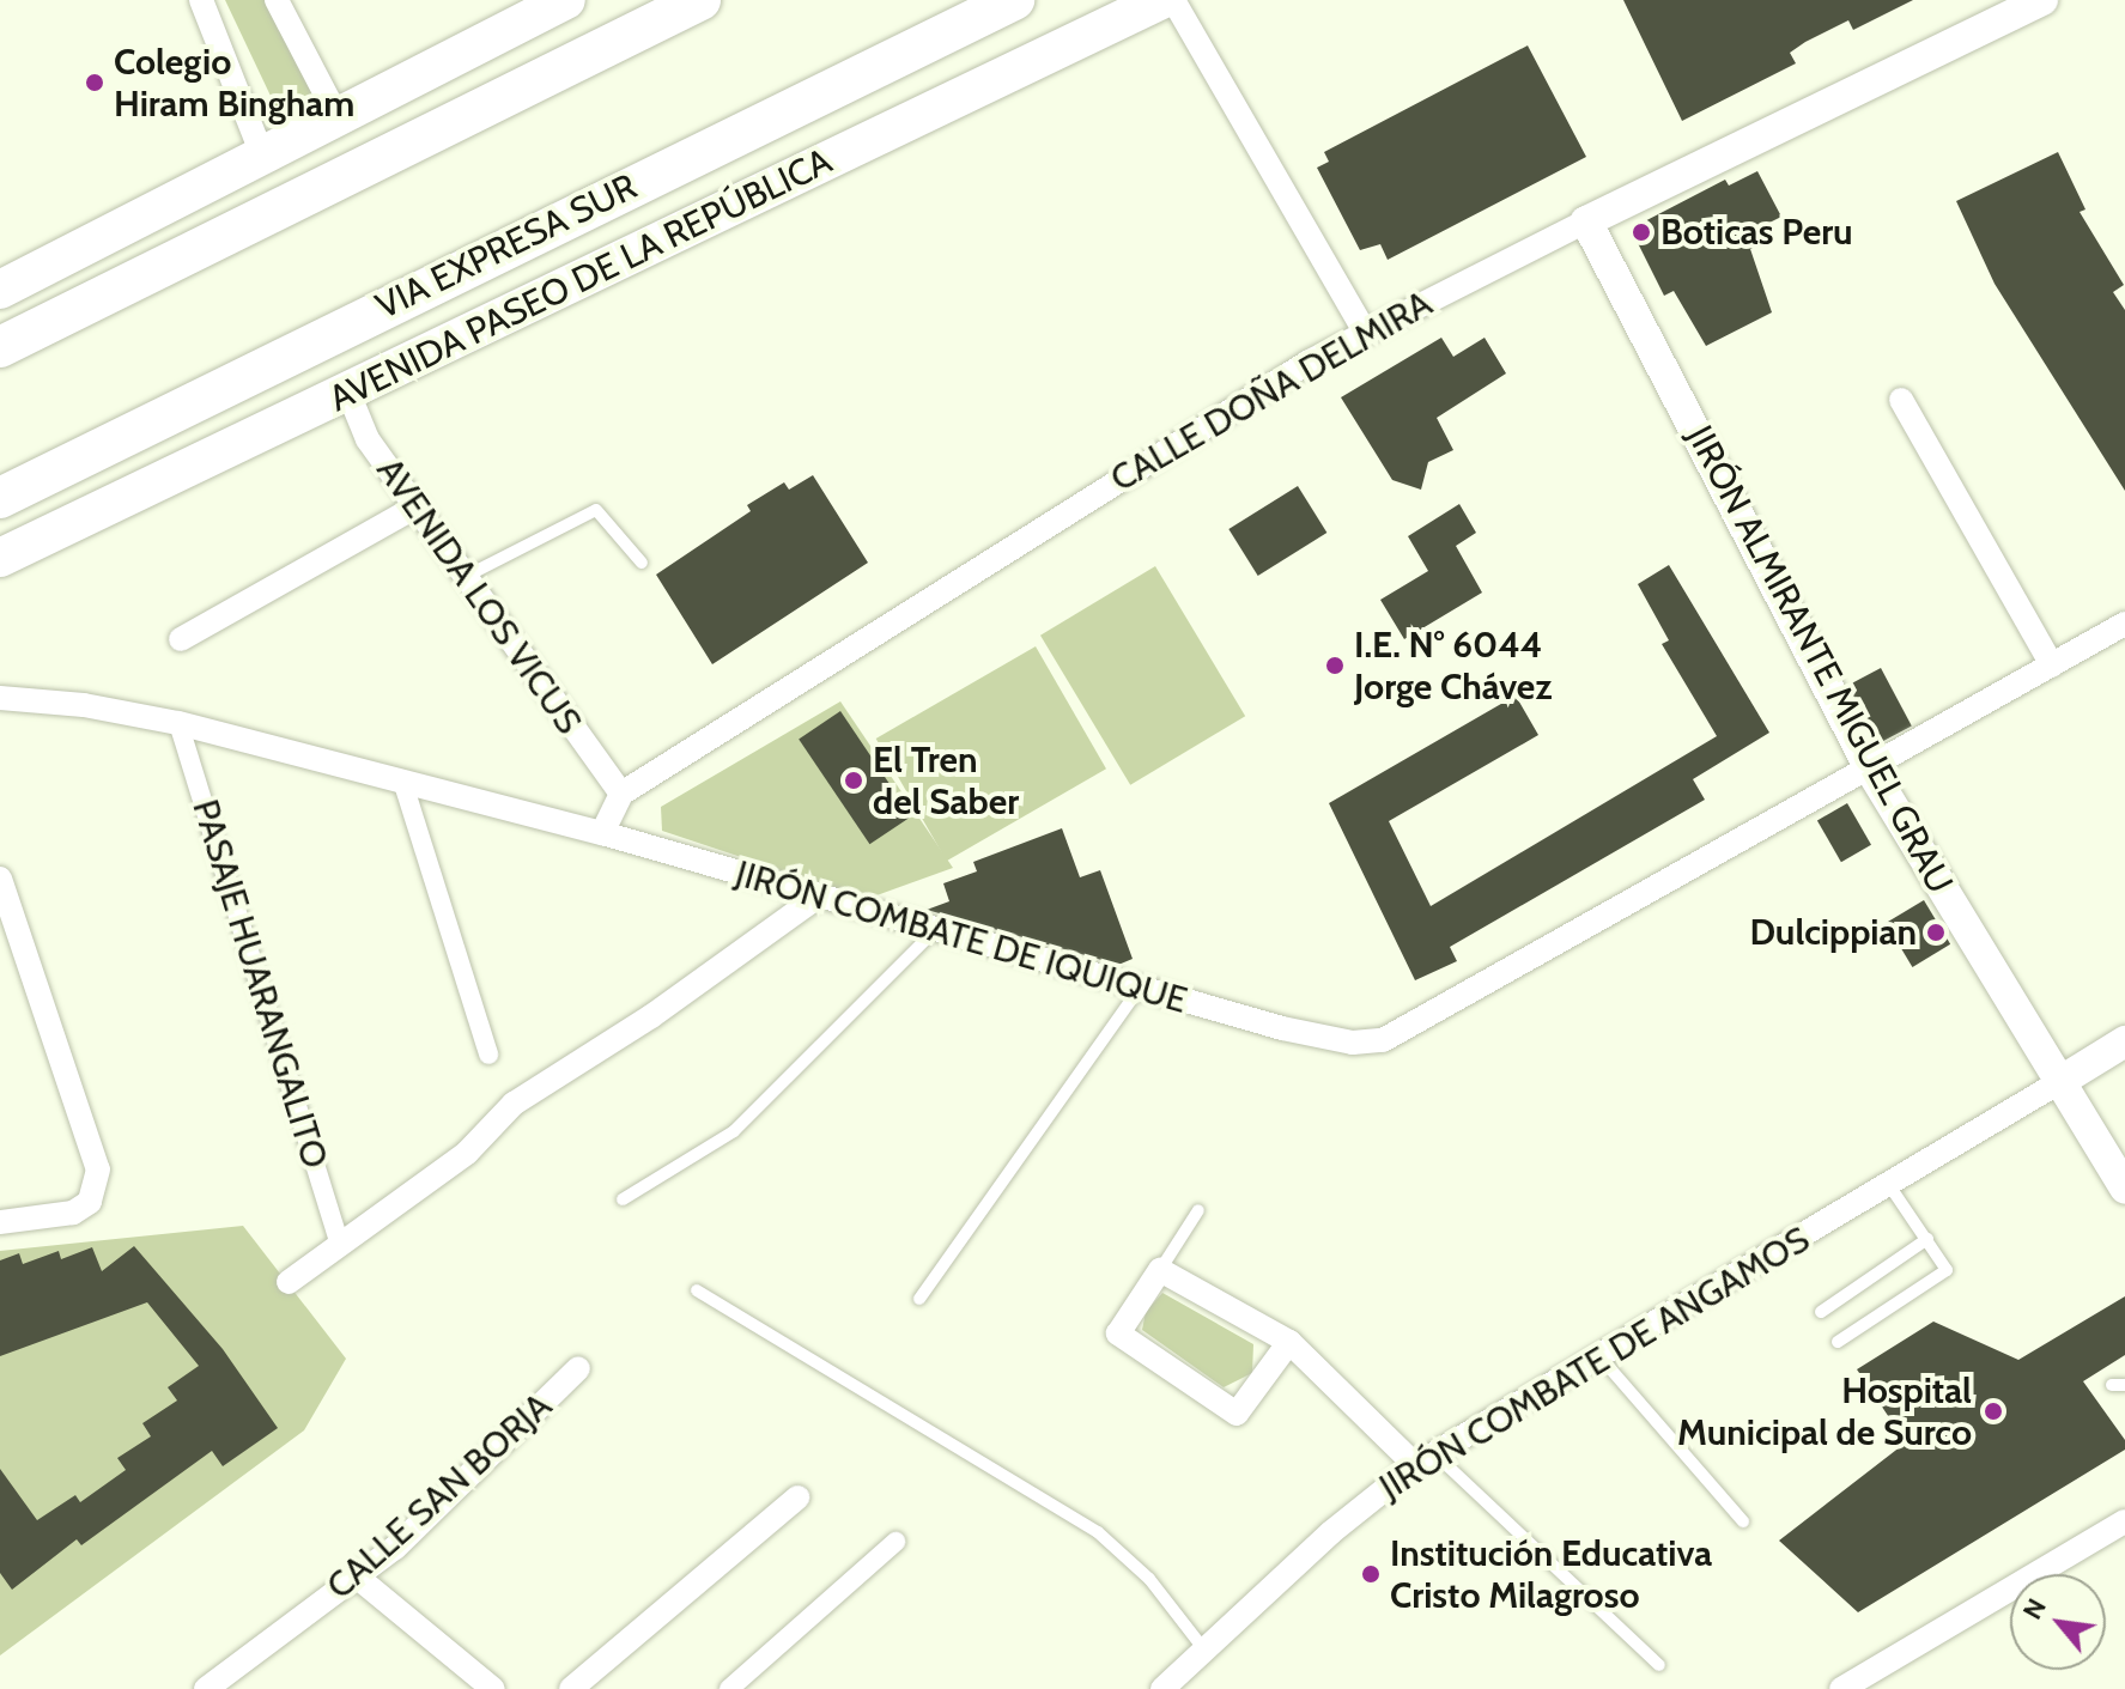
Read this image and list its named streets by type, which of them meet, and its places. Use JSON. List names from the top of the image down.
{
  "streets": {
    "highway": ["VIA EXPRESA SUR"],
    "main road": ["AVENIDA PASEO DE LA REPÚBLICA"],
    "street": [
      "CALLE DOÑA DELMIRA",
      "AVENIDA LOS VICUS",
      "JIRÓN ALMIRANTE MIGUEL GRAU",
      "JIRÓN COMBATE DE IQUIQUE",
      "PASAJE HUARANGALITO",
      "JIRÓN COMBATE DE ANGAMOS",
      "CALLE SAN BORJA"
    ]
  },
  "crossings": [
    ["AVENIDA PASEO DE LA REPÚBLICA", "AVENIDA LOS VICUS"],
    ["CALLE DOÑA DELMIRA", "AVENIDA LOS VICUS"],
    ["CALLE DOÑA DELMIRA", "JIRÓN ALMIRANTE MIGUEL GRAU"],
    ["JIRÓN ALMIRANTE MIGUEL GRAU", "JIRÓN COMBATE DE IQUIQUE"],
    ["JIRÓN ALMIRANTE MIGUEL GRAU", "JIRÓN COMBATE DE ANGAMOS"],
    ["JIRÓN COMBATE DE IQUIQUE", "PASAJE HUARANGALITO"]
  ],
  "places": [
    "Colegio Hiram Bingham",
    "Boticas Peru",
    "I.E. N° 6044 Jorge Chávez",
    "El Tren del Saber",
    "Dulcippian",
    "Hospital Municipal de Surco",
    "Institución Educativa Cristo Milagroso"
  ],
  "north": "top left"
}
